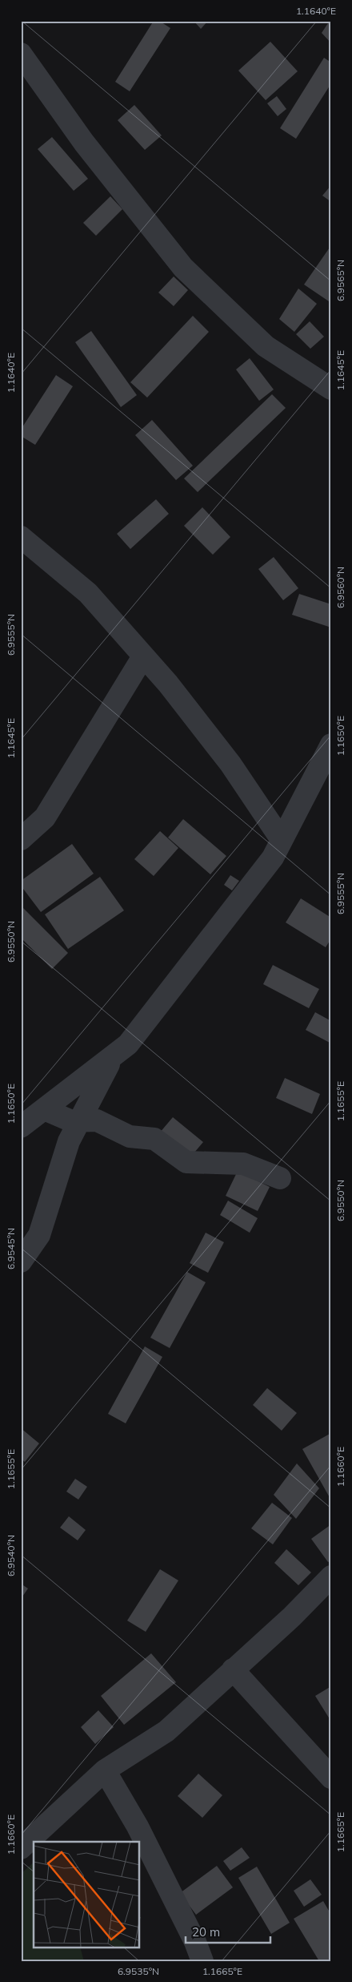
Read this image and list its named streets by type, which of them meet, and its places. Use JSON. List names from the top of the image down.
{
  "scale_bar": "20 m",
  "coordinates": [
    "1.1640°E",
    "6.9565°N",
    "1.1645°E",
    "6.9560°N",
    "6.9555°N",
    "1.1650°E",
    "6.9550°N",
    "1.1655°E",
    "6.9545°N",
    "1.1660°E",
    "6.9540°N",
    "1.1665°E",
    "6.9535°N"
  ]
}
